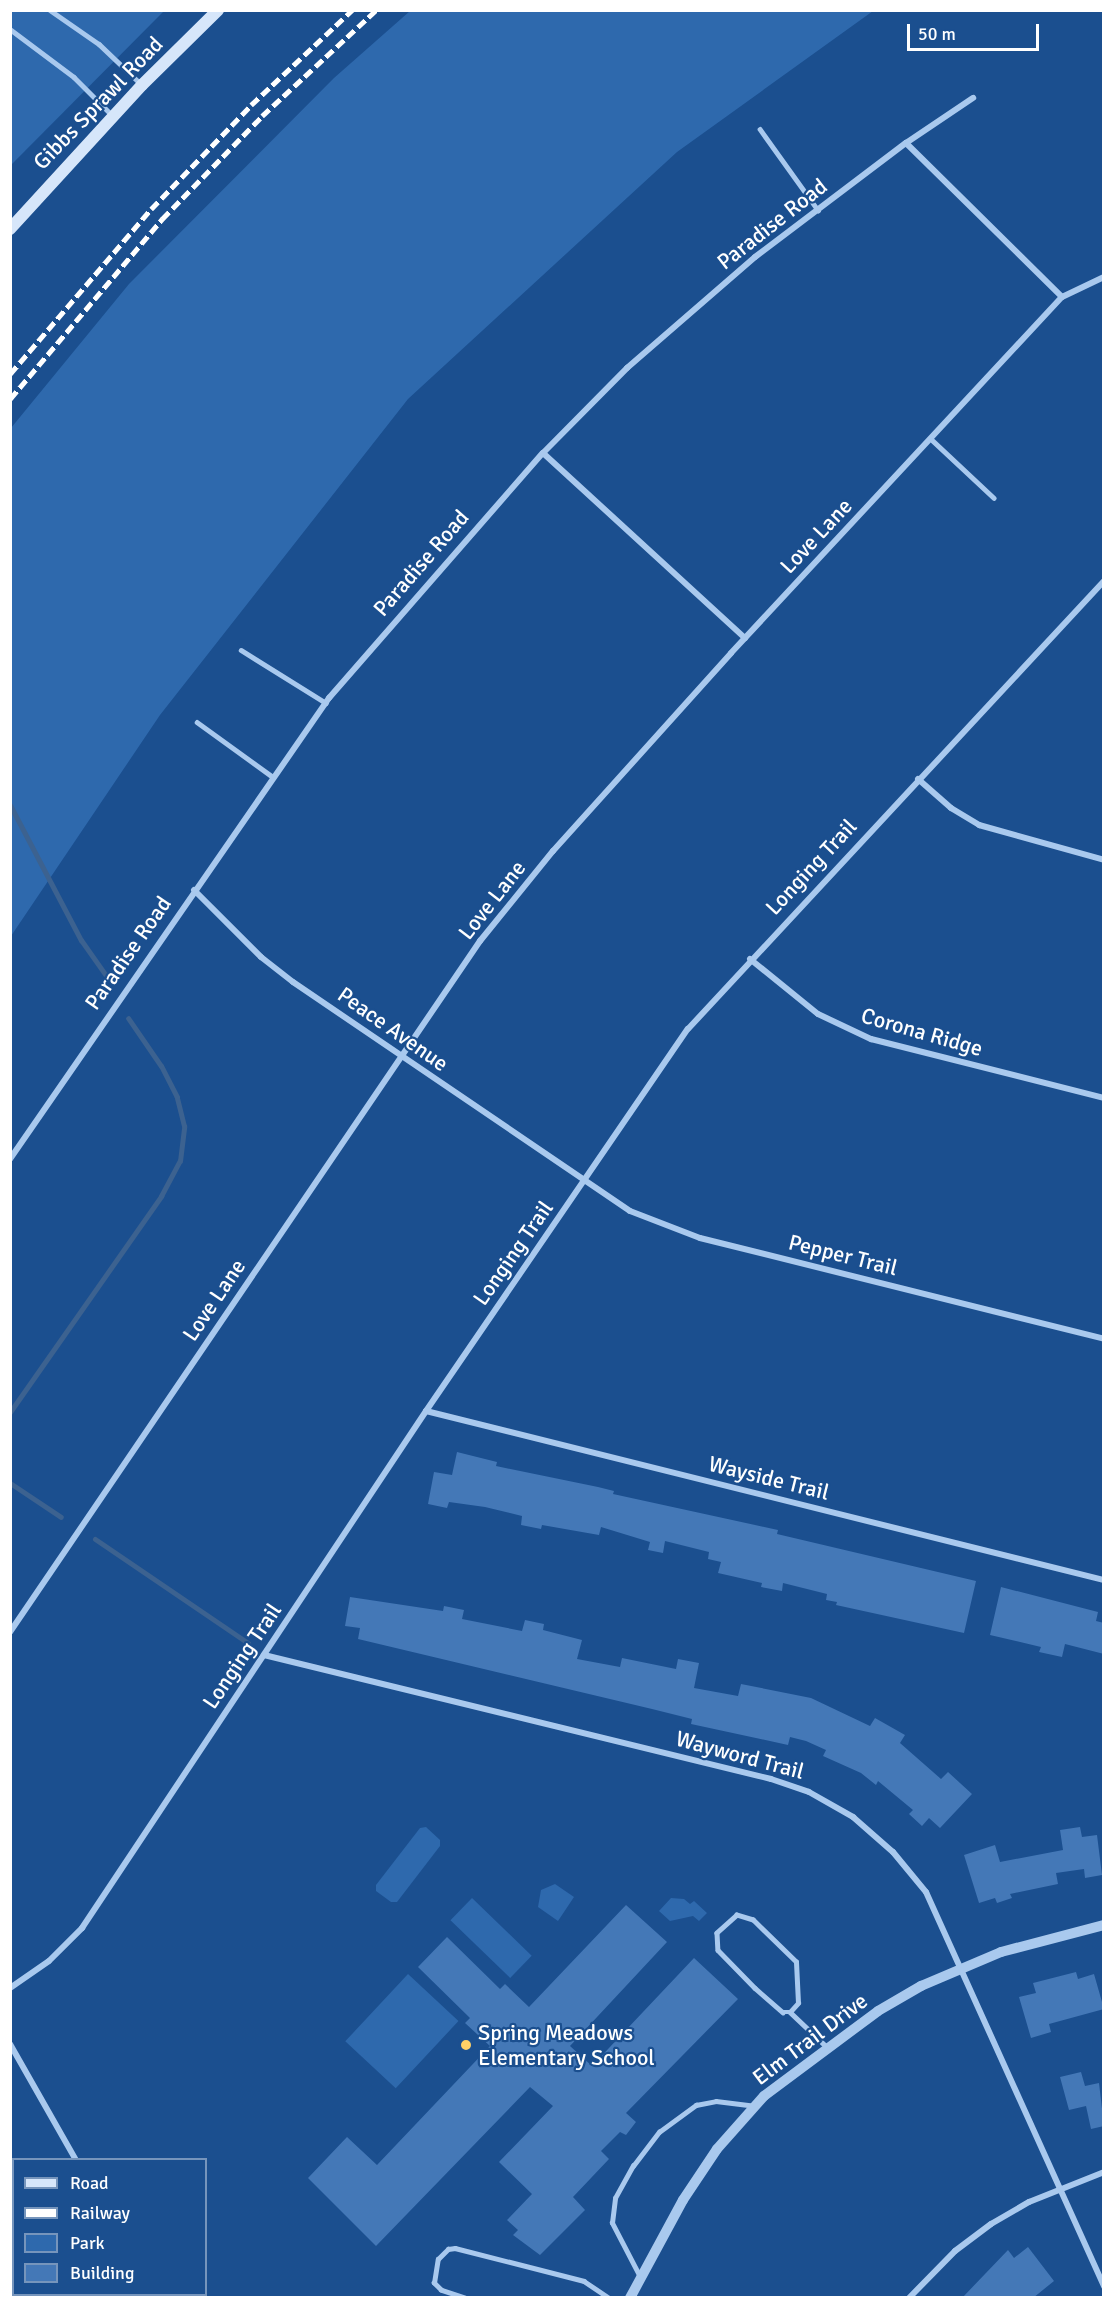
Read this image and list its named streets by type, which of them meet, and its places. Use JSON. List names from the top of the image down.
{
  "streets": {
    "main road": ["Gibbs Sprawl Road"],
    "street": [
      "Paradise Road",
      "Love Lane",
      "Longing Trail",
      "Peace Avenue",
      "Corona Ridge",
      "Pepper Trail",
      "Wayside Trail",
      "Wayword Trail",
      "Elm Trail Drive"
    ]
  },
  "crossings": [
    ["Paradise Road", "Peace Avenue"],
    ["Love Lane", "Peace Avenue"],
    ["Longing Trail", "Peace Avenue"],
    ["Longing Trail", "Corona Ridge"],
    ["Longing Trail", "Pepper Trail"],
    ["Longing Trail", "Wayside Trail"],
    ["Longing Trail", "Wayword Trail"],
    ["Peace Avenue", "Pepper Trail"],
    ["Wayword Trail", "Elm Trail Drive"]
  ],
  "places": ["Spring Meadows Elementary School"],
  "legend": [
    "Road",
    "Railway",
    "Park",
    "Building"
  ],
  "scale_bar": "50 m"
}
